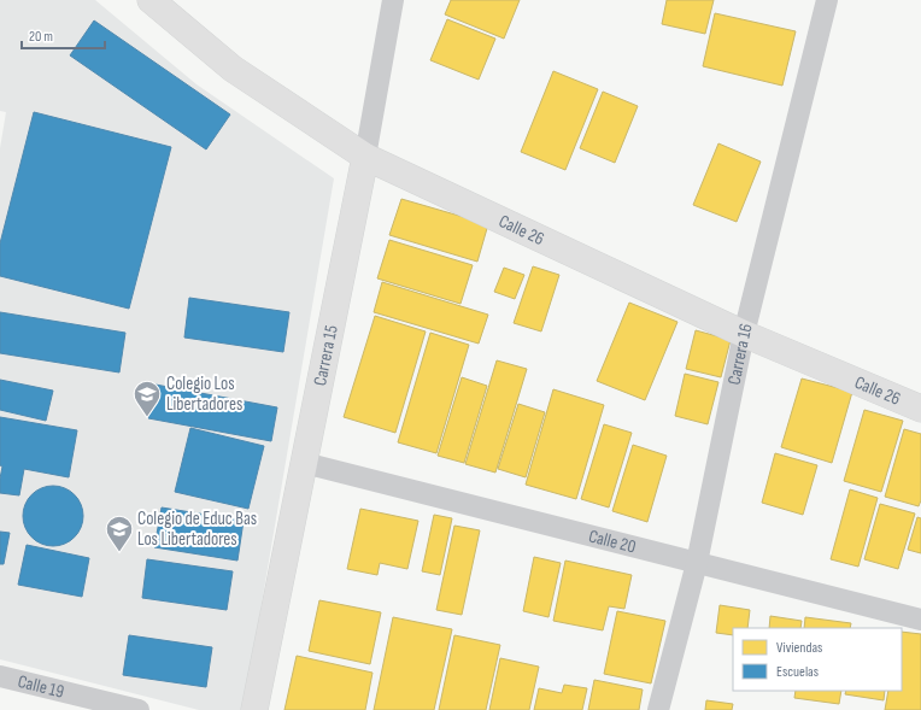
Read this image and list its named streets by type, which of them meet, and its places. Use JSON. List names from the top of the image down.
{
  "streets": {
    "street": [
      "Calle 26",
      "Carrera 16",
      "Carrera 15",
      "Calle 20",
      "Calle 19"
    ]
  },
  "crossings": [
    ["Calle 26", "Carrera 16"],
    ["Calle 26", "Carrera 15"],
    ["Carrera 16", "Calle 20"],
    ["Carrera 15", "Calle 20"]
  ],
  "places": {
    "school or university": ["Colegio Los Libertadores", "Colegio de Educ Bas Los Libertadores"]
  },
  "legend": ["Viviendas", "Escuelas"],
  "scale_bar": "20 m"
}
